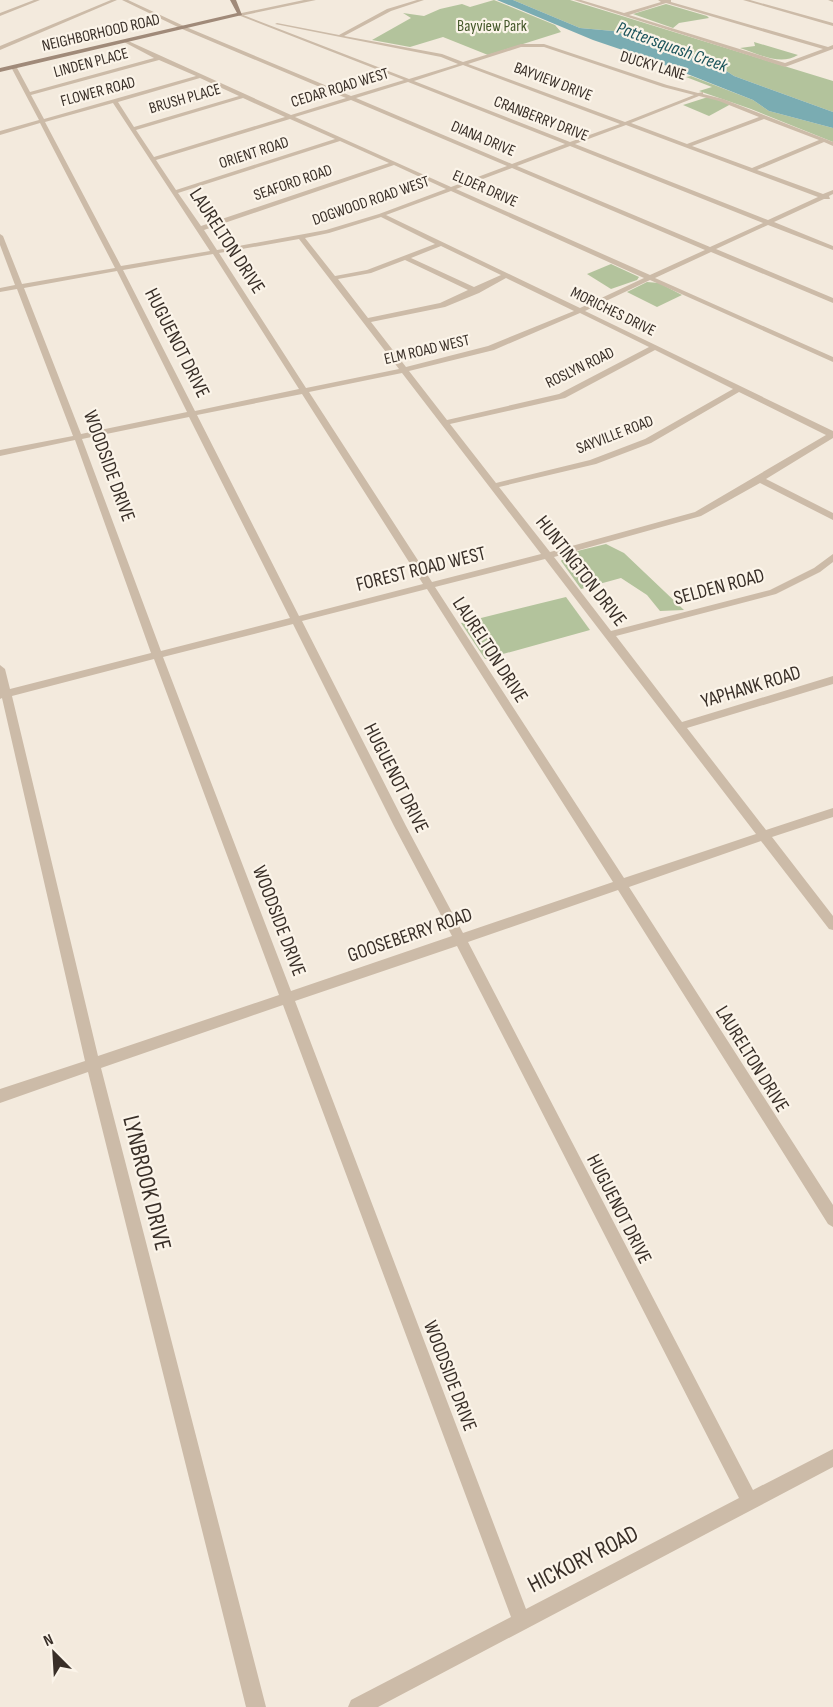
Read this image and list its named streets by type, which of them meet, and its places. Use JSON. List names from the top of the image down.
{
  "streets": {
    "main road": ["NEIGHBORHOOD ROAD"],
    "street": [
      "LINDEN PLACE",
      "DUCKY LANE",
      "BAYVIEW DRIVE",
      "CEDAR ROAD WEST",
      "FLOWER ROAD",
      "BRUSH PLACE",
      "CRANBERRY DRIVE",
      "DIANA DRIVE",
      "ORIENT ROAD",
      "SEAFORD ROAD",
      "ELDER DRIVE",
      "DOGWOOD ROAD WEST",
      "LAURELTON DRIVE",
      "MORICHES DRIVE",
      "HUGUENOT DRIVE",
      "ELM ROAD WEST",
      "ROSLYN ROAD",
      "SAYVILLE ROAD",
      "WOODSIDE DRIVE",
      "FOREST ROAD WEST",
      "HUNTINGTON DRIVE",
      "SELDEN ROAD",
      "YAPHANK ROAD",
      "GOOSEBERRY ROAD",
      "LYNBROOK DRIVE",
      "HICKORY ROAD"
    ]
  },
  "crossings": [
    ["NEIGHBORHOOD ROAD", "CRANBERRY DRIVE"],
    ["NEIGHBORHOOD ROAD", "DIANA DRIVE"],
    ["NEIGHBORHOOD ROAD", "ELDER DRIVE"],
    ["NEIGHBORHOOD ROAD", "HUGUENOT DRIVE"],
    ["LINDEN PLACE", "ELDER DRIVE"],
    ["LINDEN PLACE", "HUGUENOT DRIVE"],
    ["DUCKY LANE", "CEDAR ROAD WEST"],
    ["DUCKY LANE", "DOGWOOD ROAD WEST"],
    ["BAYVIEW DRIVE", "CEDAR ROAD WEST"],
    ["BAYVIEW DRIVE", "CRANBERRY DRIVE"],
    ["BAYVIEW DRIVE", "DOGWOOD ROAD WEST"],
    ["BAYVIEW DRIVE", "ELM ROAD WEST"],
    ["CEDAR ROAD WEST", "CRANBERRY DRIVE"],
    ["CEDAR ROAD WEST", "DIANA DRIVE"],
    ["CEDAR ROAD WEST", "ELDER DRIVE"],
    ["CEDAR ROAD WEST", "LAURELTON DRIVE"],
    ["FLOWER ROAD", "ELDER DRIVE"],
    ["FLOWER ROAD", "LAURELTON DRIVE"],
    ["FLOWER ROAD", "HUGUENOT DRIVE"],
    ["BRUSH PLACE", "ELDER DRIVE"],
    ["BRUSH PLACE", "LAURELTON DRIVE"],
    ["CRANBERRY DRIVE", "DOGWOOD ROAD WEST"],
    ["CRANBERRY DRIVE", "ELM ROAD WEST"],
    ["DIANA DRIVE", "DOGWOOD ROAD WEST"],
    ["DIANA DRIVE", "ELM ROAD WEST"],
    ["ORIENT ROAD", "ELDER DRIVE"],
    ["ORIENT ROAD", "LAURELTON DRIVE"],
    ["SEAFORD ROAD", "ELDER DRIVE"],
    ["SEAFORD ROAD", "LAURELTON DRIVE"],
    ["ELDER DRIVE", "DOGWOOD ROAD WEST"],
    ["ELDER DRIVE", "ELM ROAD WEST"],
    ["DOGWOOD ROAD WEST", "LAURELTON DRIVE"],
    ["DOGWOOD ROAD WEST", "MORICHES DRIVE"],
    ["DOGWOOD ROAD WEST", "HUGUENOT DRIVE"],
    ["DOGWOOD ROAD WEST", "WOODSIDE DRIVE"],
    ["DOGWOOD ROAD WEST", "HUNTINGTON DRIVE"],
    ["LAURELTON DRIVE", "ELM ROAD WEST"],
    ["LAURELTON DRIVE", "FOREST ROAD WEST"],
    ["LAURELTON DRIVE", "GOOSEBERRY ROAD"],
    ["MORICHES DRIVE", "ELM ROAD WEST"],
    ["MORICHES DRIVE", "ROSLYN ROAD"],
    ["MORICHES DRIVE", "SAYVILLE ROAD"],
    ["MORICHES DRIVE", "FOREST ROAD WEST"],
    ["HUGUENOT DRIVE", "ELM ROAD WEST"],
    ["HUGUENOT DRIVE", "FOREST ROAD WEST"],
    ["HUGUENOT DRIVE", "GOOSEBERRY ROAD"],
    ["HUGUENOT DRIVE", "HICKORY ROAD"],
    ["ELM ROAD WEST", "WOODSIDE DRIVE"],
    ["ELM ROAD WEST", "HUNTINGTON DRIVE"],
    ["ROSLYN ROAD", "HUNTINGTON DRIVE"],
    ["SAYVILLE ROAD", "HUNTINGTON DRIVE"],
    ["WOODSIDE DRIVE", "FOREST ROAD WEST"],
    ["WOODSIDE DRIVE", "GOOSEBERRY ROAD"],
    ["WOODSIDE DRIVE", "HICKORY ROAD"],
    ["FOREST ROAD WEST", "HUNTINGTON DRIVE"],
    ["FOREST ROAD WEST", "LYNBROOK DRIVE"],
    ["HUNTINGTON DRIVE", "SELDEN ROAD"],
    ["HUNTINGTON DRIVE", "YAPHANK ROAD"],
    ["HUNTINGTON DRIVE", "GOOSEBERRY ROAD"],
    ["GOOSEBERRY ROAD", "LYNBROOK DRIVE"]
  ],
  "water": ["Pattersquash Creek"],
  "parks": ["Bayview Park"],
  "north": "top left"
}
